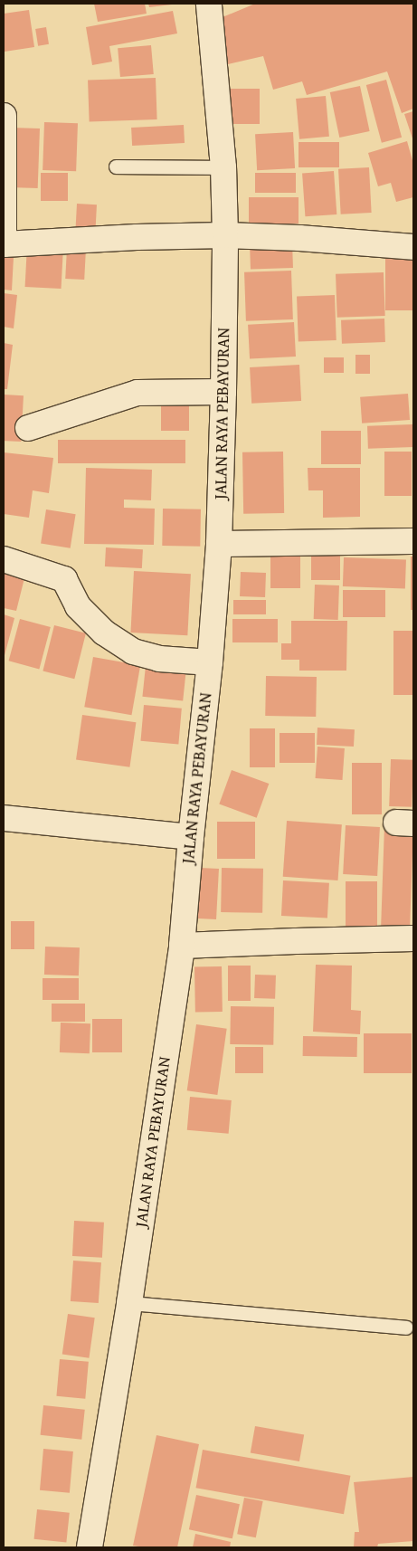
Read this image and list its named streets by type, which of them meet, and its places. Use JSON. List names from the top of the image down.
{
  "streets": {
    "street": ["JALAN RAYA PEBAYURAN"]
  }
}
